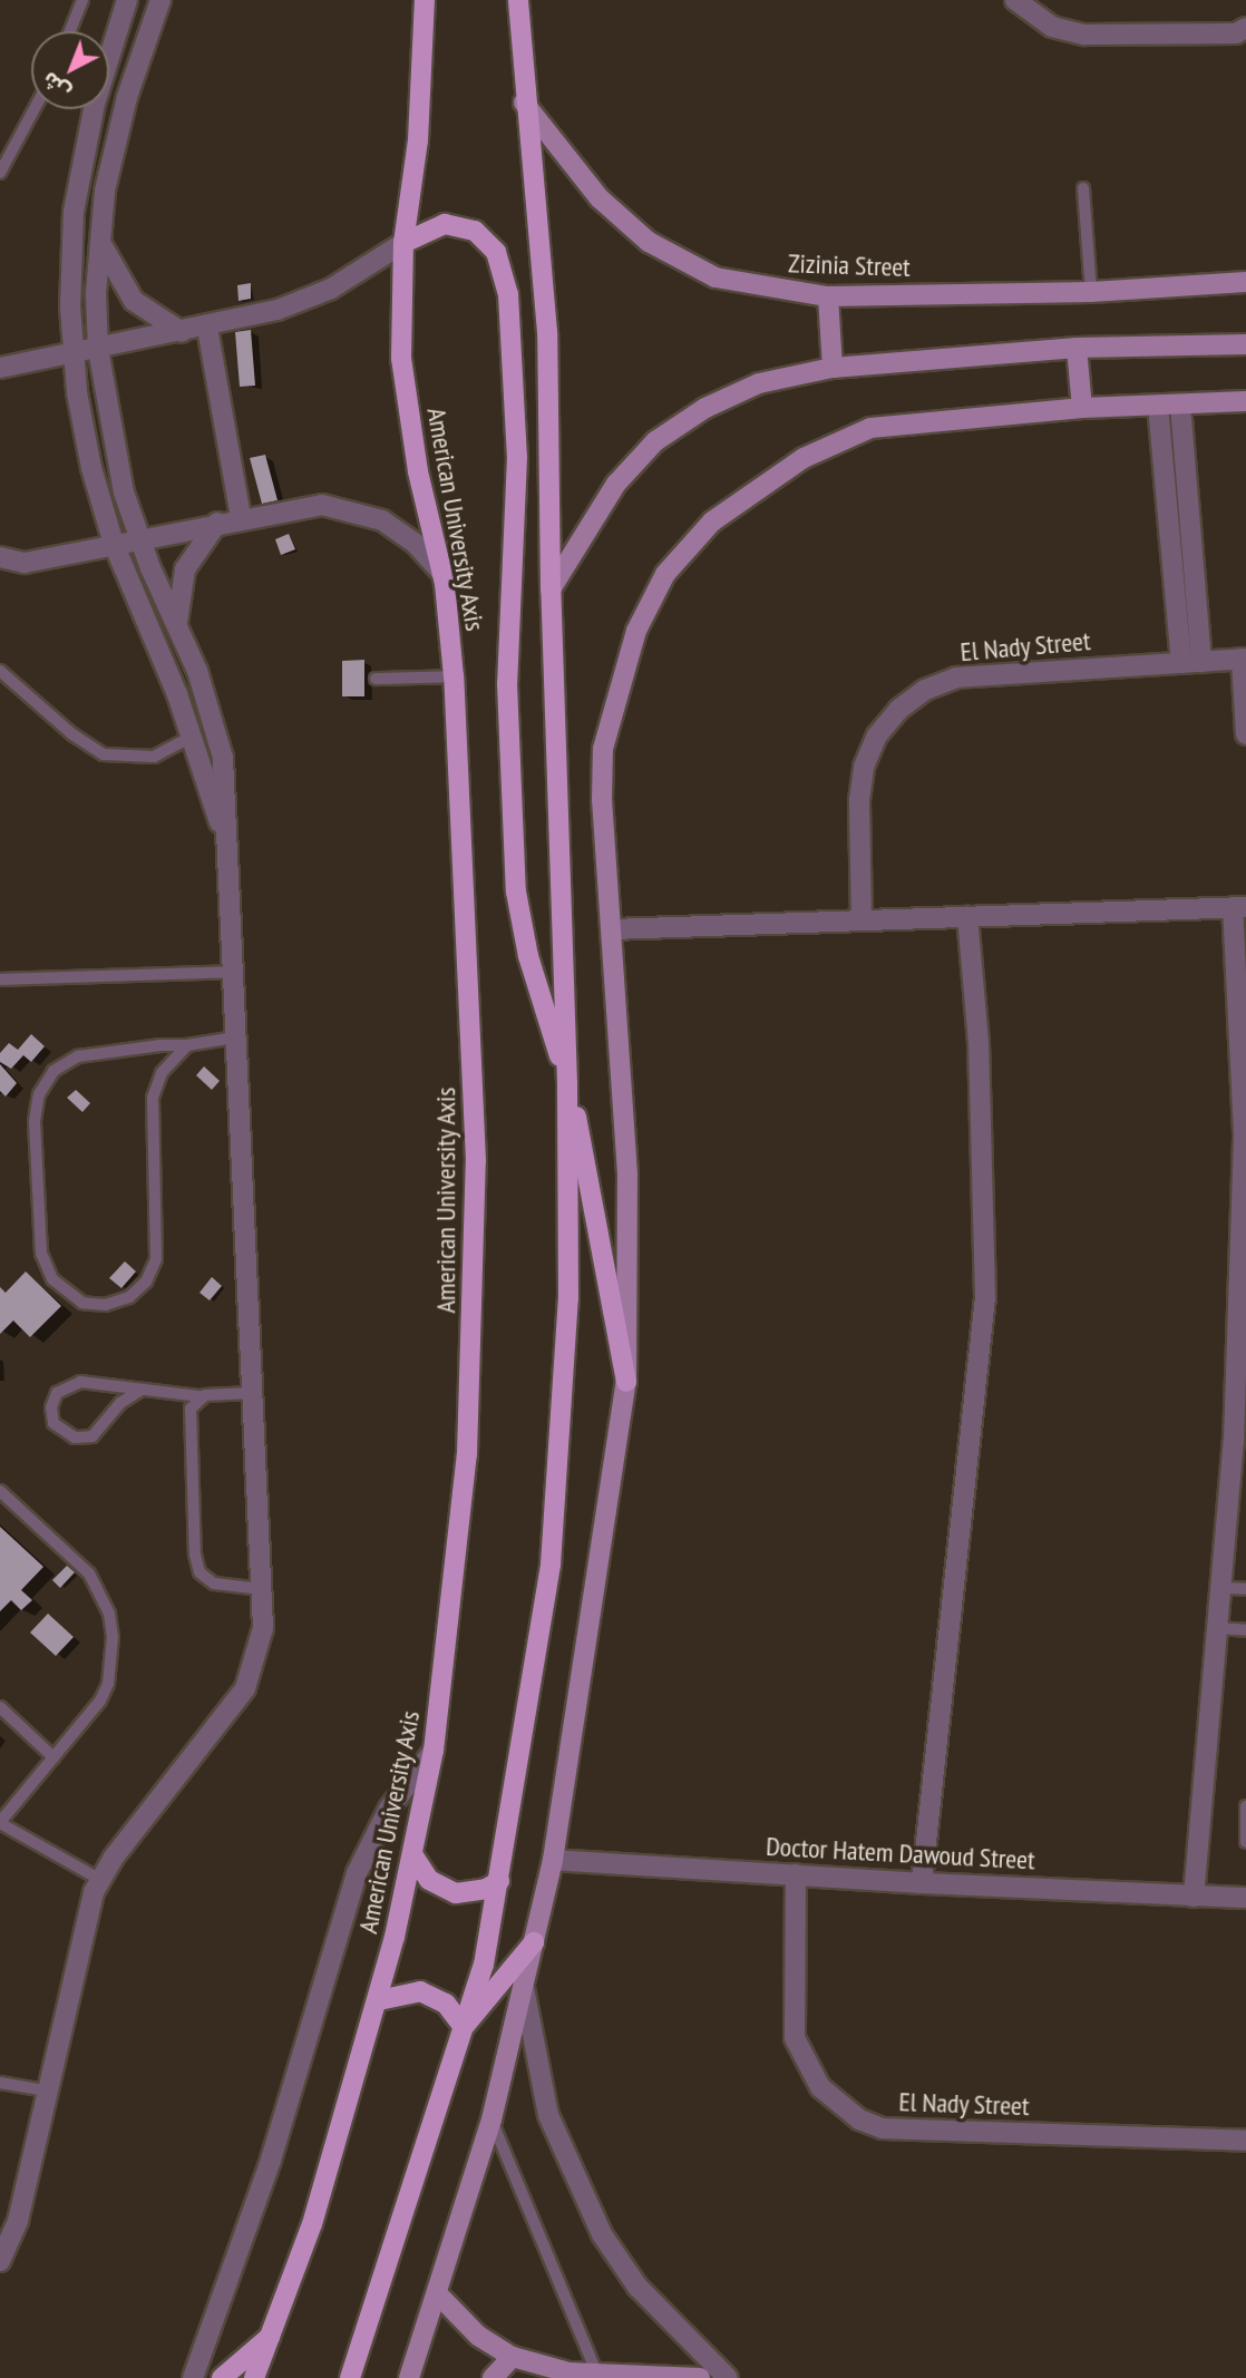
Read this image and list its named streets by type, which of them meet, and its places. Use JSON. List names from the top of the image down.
{
  "streets": {
    "main road": ["American University Axis"],
    "street": ["Zizinia Street", "El Nady Street", "Doctor Hatem Dawoud Street"]
  },
  "crossings": [
    ["El Nady Street", "Doctor Hatem Dawoud Street"]
  ],
  "north": "bottom left"
}
